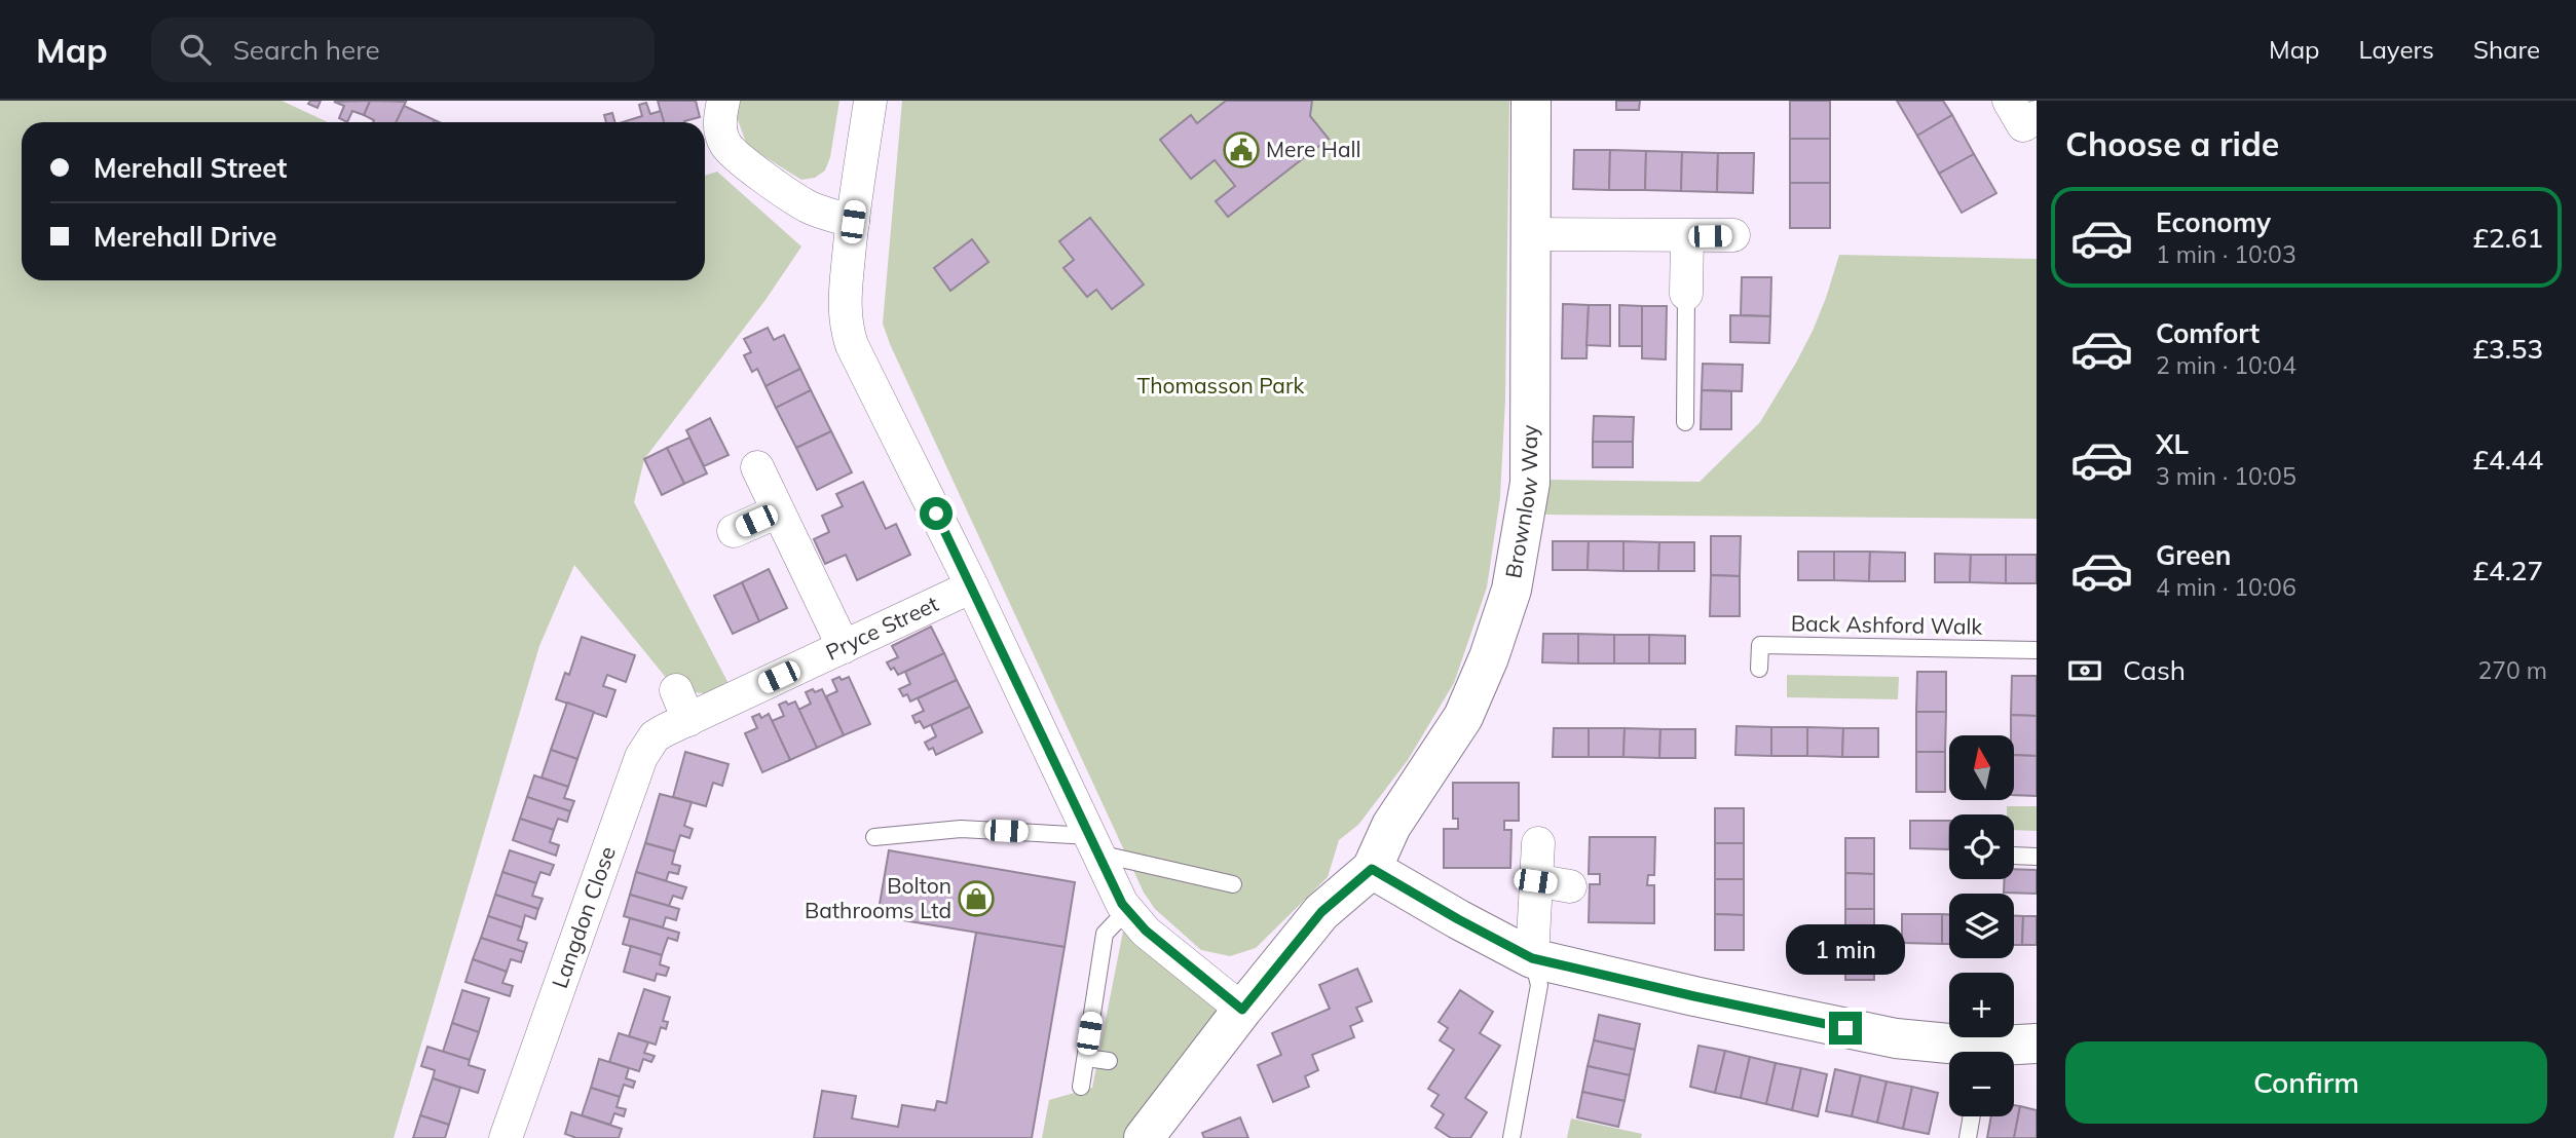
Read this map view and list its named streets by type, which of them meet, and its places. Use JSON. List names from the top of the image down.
{
  "streets": {
    "street": ["Brownlow Way", "Pryce Street", "Langdon Close"],
    "lane": ["Back Ashford Walk"]
  },
  "crossings": [
    ["Pryce Street", "Langdon Close"]
  ],
  "parks": ["Thomasson Park"],
  "places": {
    "public building": ["Mere Hall"],
    "shop": ["Bolton Bathrooms Ltd"]
  },
  "north": "top",
  "page": {
    "header": "Map",
    "search": "Search here",
    "nav": ["Map", "Layers", "Share"],
    "heading": "Choose a ride",
    "banner": ["Merehall Street", "Merehall Drive"],
    "list": [
      {
        "name": "Economy",
        "note": "1 min · 10:03",
        "value": "£2.61"
      },
      {
        "name": "Comfort",
        "note": "2 min · 10:04",
        "value": "£3.53"
      },
      {
        "name": "XL",
        "note": "3 min · 10:05",
        "value": "£4.44"
      },
      {
        "name": "Green",
        "note": "4 min · 10:06",
        "value": "£4.27"
      }
    ],
    "pay": ["Cash", "270 m"],
    "map_buttons": ["+", "−"],
    "bubble": "1 min",
    "buttons": "Confirm"
  }
}
